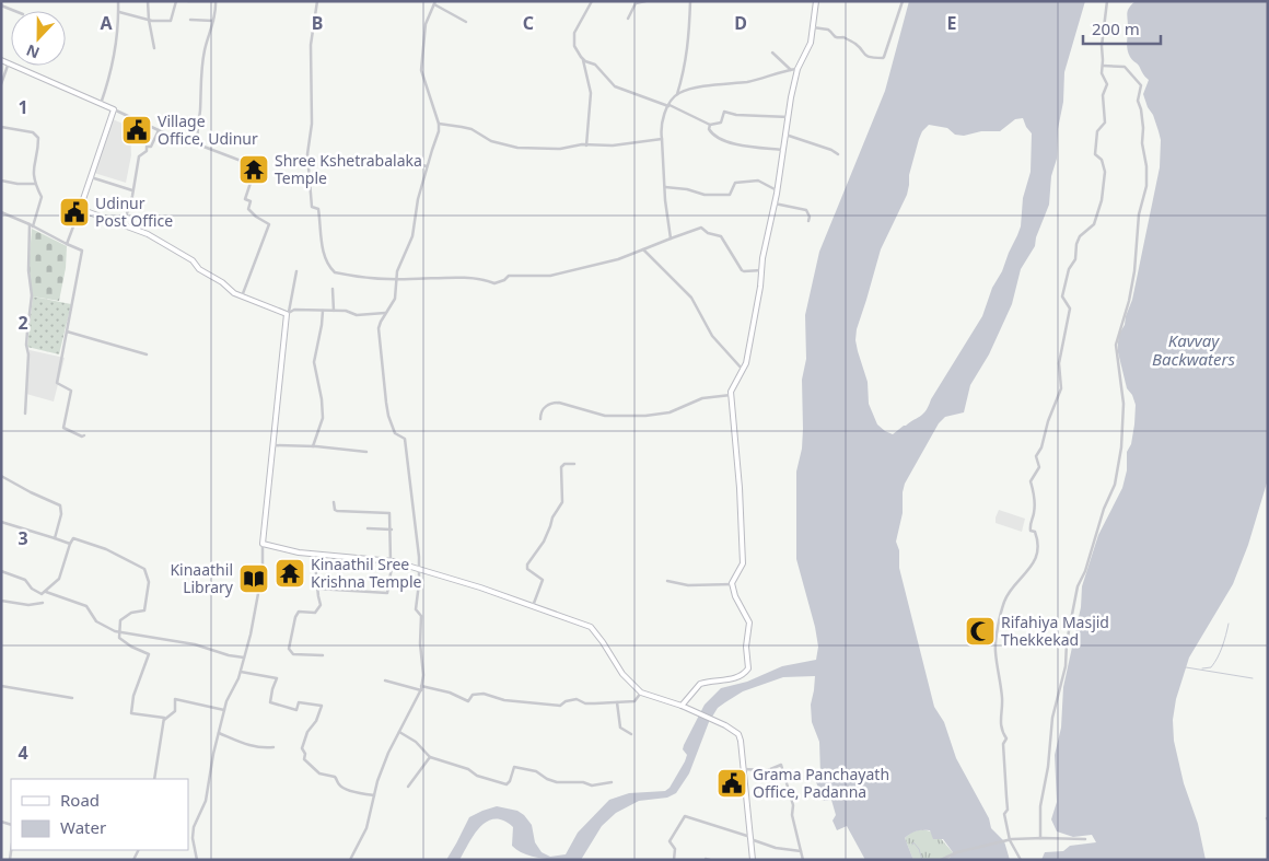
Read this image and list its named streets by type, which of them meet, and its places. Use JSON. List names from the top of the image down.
{
  "water": ["Kavvay Backwaters"],
  "places": {
    "public building": ["Village Office, Udinur", "Udinur Post Office", "Grama Panchayath Office, Padanna"],
    "temple": ["Shree Kshetrabalaka Temple", "Kinaathil Sree Krishna Temple"],
    "library": ["Kinaathil Library"],
    "mosque": ["Rifahiya Masjid Thekkekad"]
  },
  "legend": ["Road", "Water"],
  "scale_bar": "200 m",
  "north": "bottom",
  "grid": {
    "columns": [
      "A",
      "B",
      "C",
      "D",
      "E"
    ],
    "rows": [
      "1",
      "2",
      "3",
      "4"
    ]
  }
}
